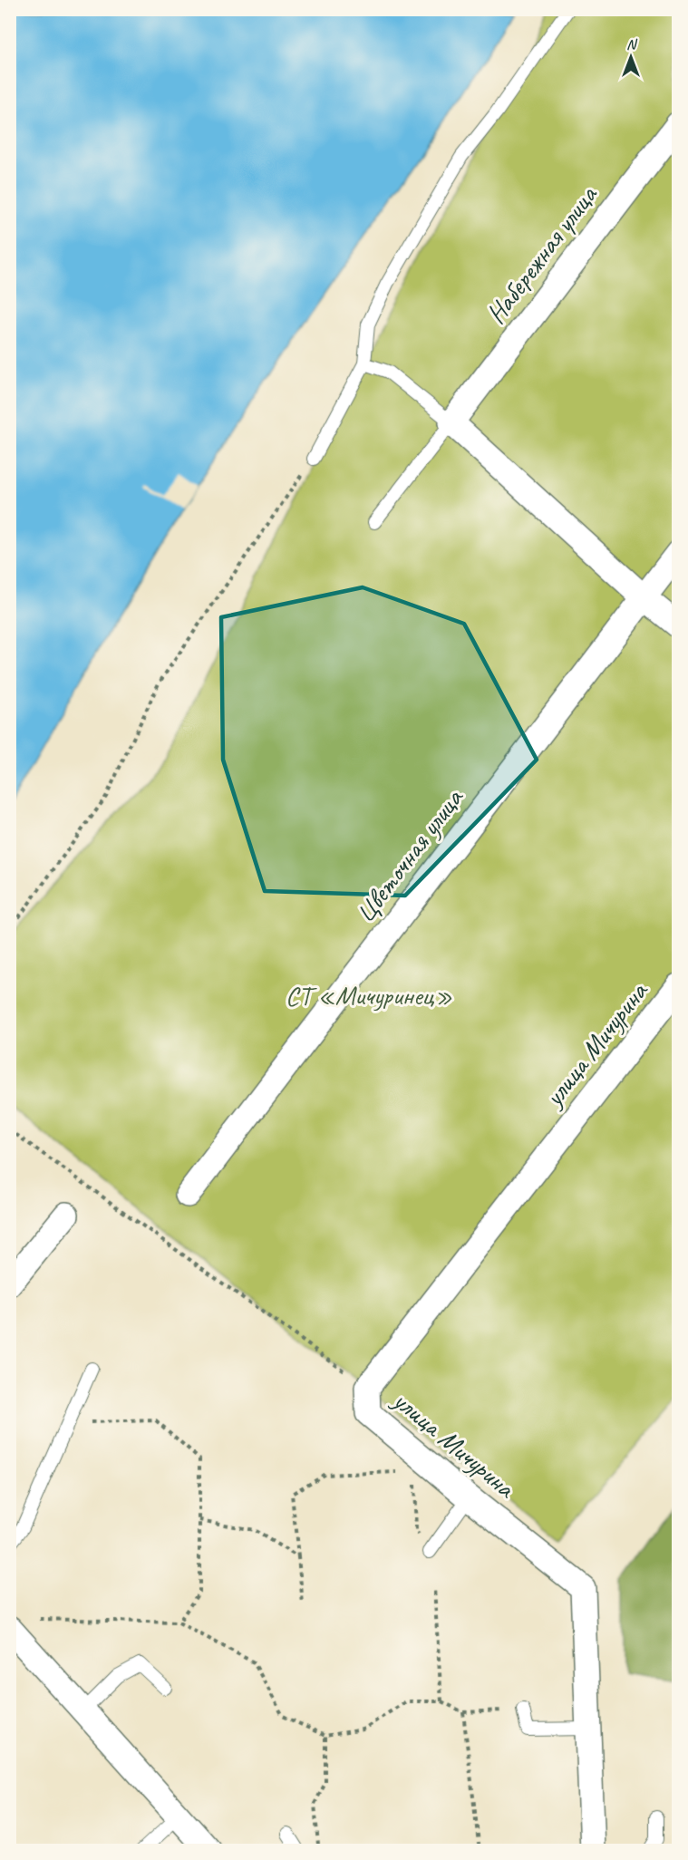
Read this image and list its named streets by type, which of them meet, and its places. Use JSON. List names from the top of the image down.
{
  "streets": {
    "street": ["Набережная улица", "Цветочная улица", "улица Мичурина"]
  },
  "parks": ["СТ «Мичуринец»"],
  "north": "top"
}
